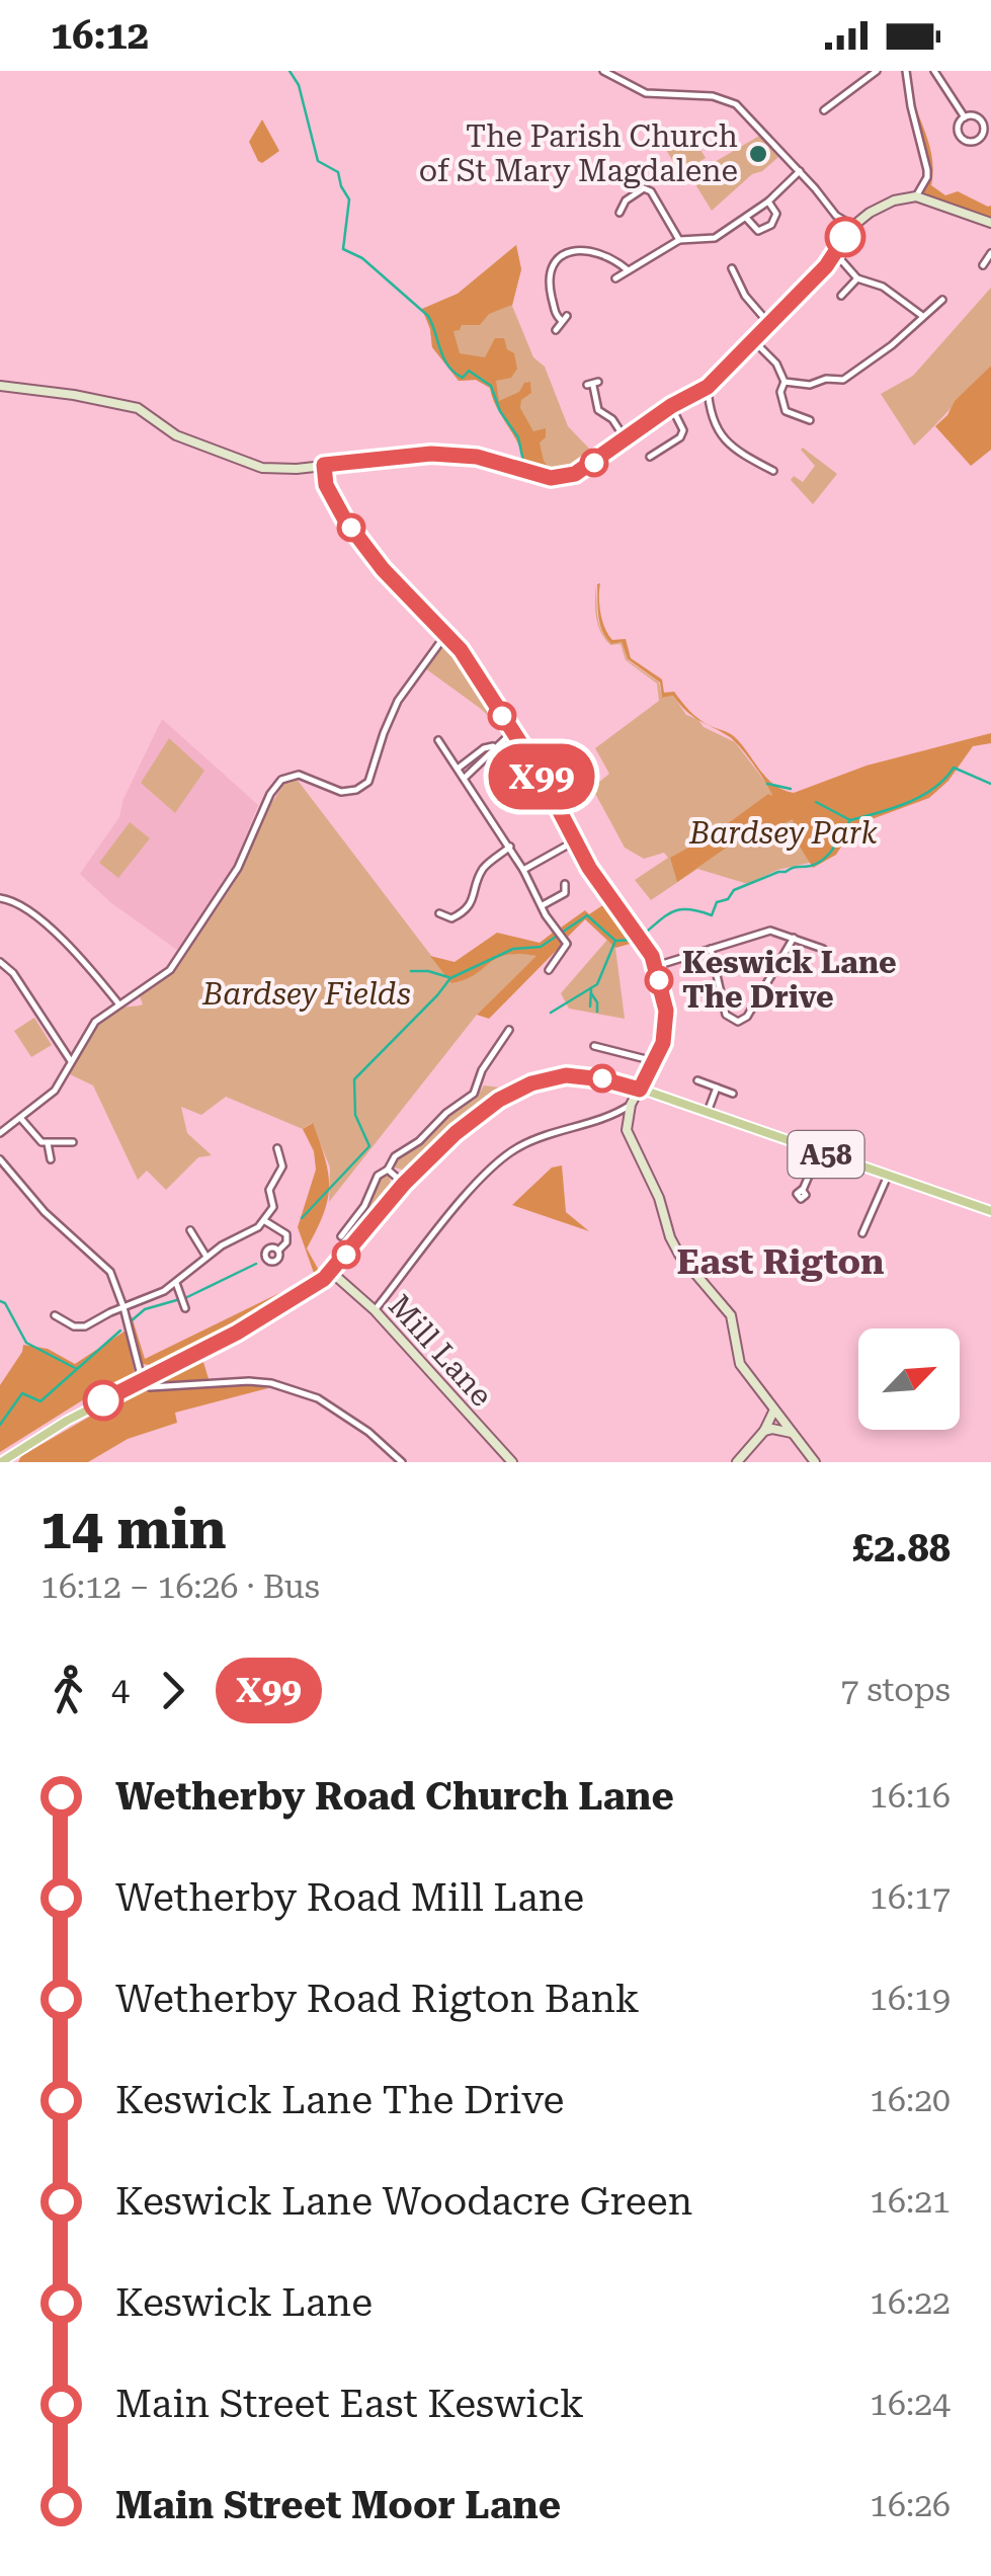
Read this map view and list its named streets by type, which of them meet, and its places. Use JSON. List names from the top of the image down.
{
  "streets": {
    "main road": ["A58"],
    "street": ["Mill Lane"]
  },
  "crossings": [
    ["A58", "Mill Lane"]
  ],
  "districts": ["East Rigton"],
  "parks": ["Bardsey Park", "Bardsey Fields"],
  "places": ["The Parish Church of St Mary Magdalene", "Keswick Lane The Drive"],
  "lines": ["bus line X99"],
  "north": "top right",
  "page": {
    "status": "16:12",
    "on_map": "X99",
    "heading": ["14 min", "16:12 – 16:26 · Bus", "£2.88"],
    "legs": ["4", "X99", "7 stops"],
    "list": [
      {
        "name": "Wetherby Road Church Lane",
        "value": "16:16"
      },
      {
        "name": "Wetherby Road Mill Lane",
        "value": "16:17"
      },
      {
        "name": "Wetherby Road Rigton Bank",
        "value": "16:19"
      },
      {
        "name": "Keswick Lane The Drive",
        "value": "16:20"
      },
      {
        "name": "Keswick Lane Woodacre Green",
        "value": "16:21"
      },
      {
        "name": "Keswick Lane",
        "value": "16:22"
      },
      {
        "name": "Main Street East Keswick",
        "value": "16:24"
      },
      {
        "name": "Main Street Moor Lane",
        "value": "16:26"
      }
    ]
  }
}
